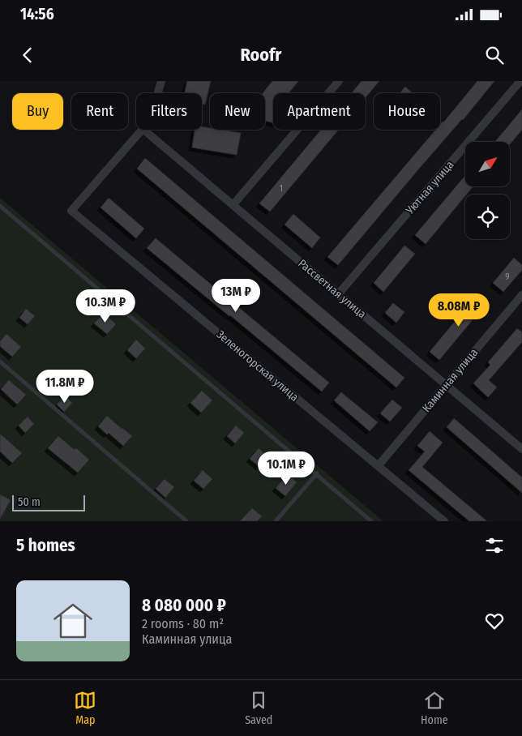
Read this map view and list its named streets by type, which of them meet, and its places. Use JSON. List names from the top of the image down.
{
  "streets": {
    "street": [
      "Уютная улица",
      "Рассветная улица",
      "Зеленогорская улица",
      "Каминная улица"
    ]
  },
  "crossings": [
    ["Уютная улица", "Рассветная улица"],
    ["Рассветная улица", "Каминная улица"],
    ["Зеленогорская улица", "Каминная улица"]
  ],
  "house_numbers": ["1", "9"],
  "scale_bar": "50 m",
  "north": "top right",
  "page": {
    "status": "14:56",
    "header": "Roofr",
    "chip": [
      "Buy",
      "Rent",
      "Filters",
      "New",
      "Apartment",
      "House"
    ],
    "price": [
      "13M ₽",
      "10.3M ₽",
      "8.08M ₽",
      "11.8M ₽",
      "10.1M ₽"
    ],
    "scale": "50 m",
    "heading": "5 homes",
    "list": [
      {
        "name": "8 080 000 ₽",
        "note": "2 rooms · 80 m² · Каминная улица"
      }
    ],
    "tabs": ["Map", "Saved", "Home"]
  }
}
